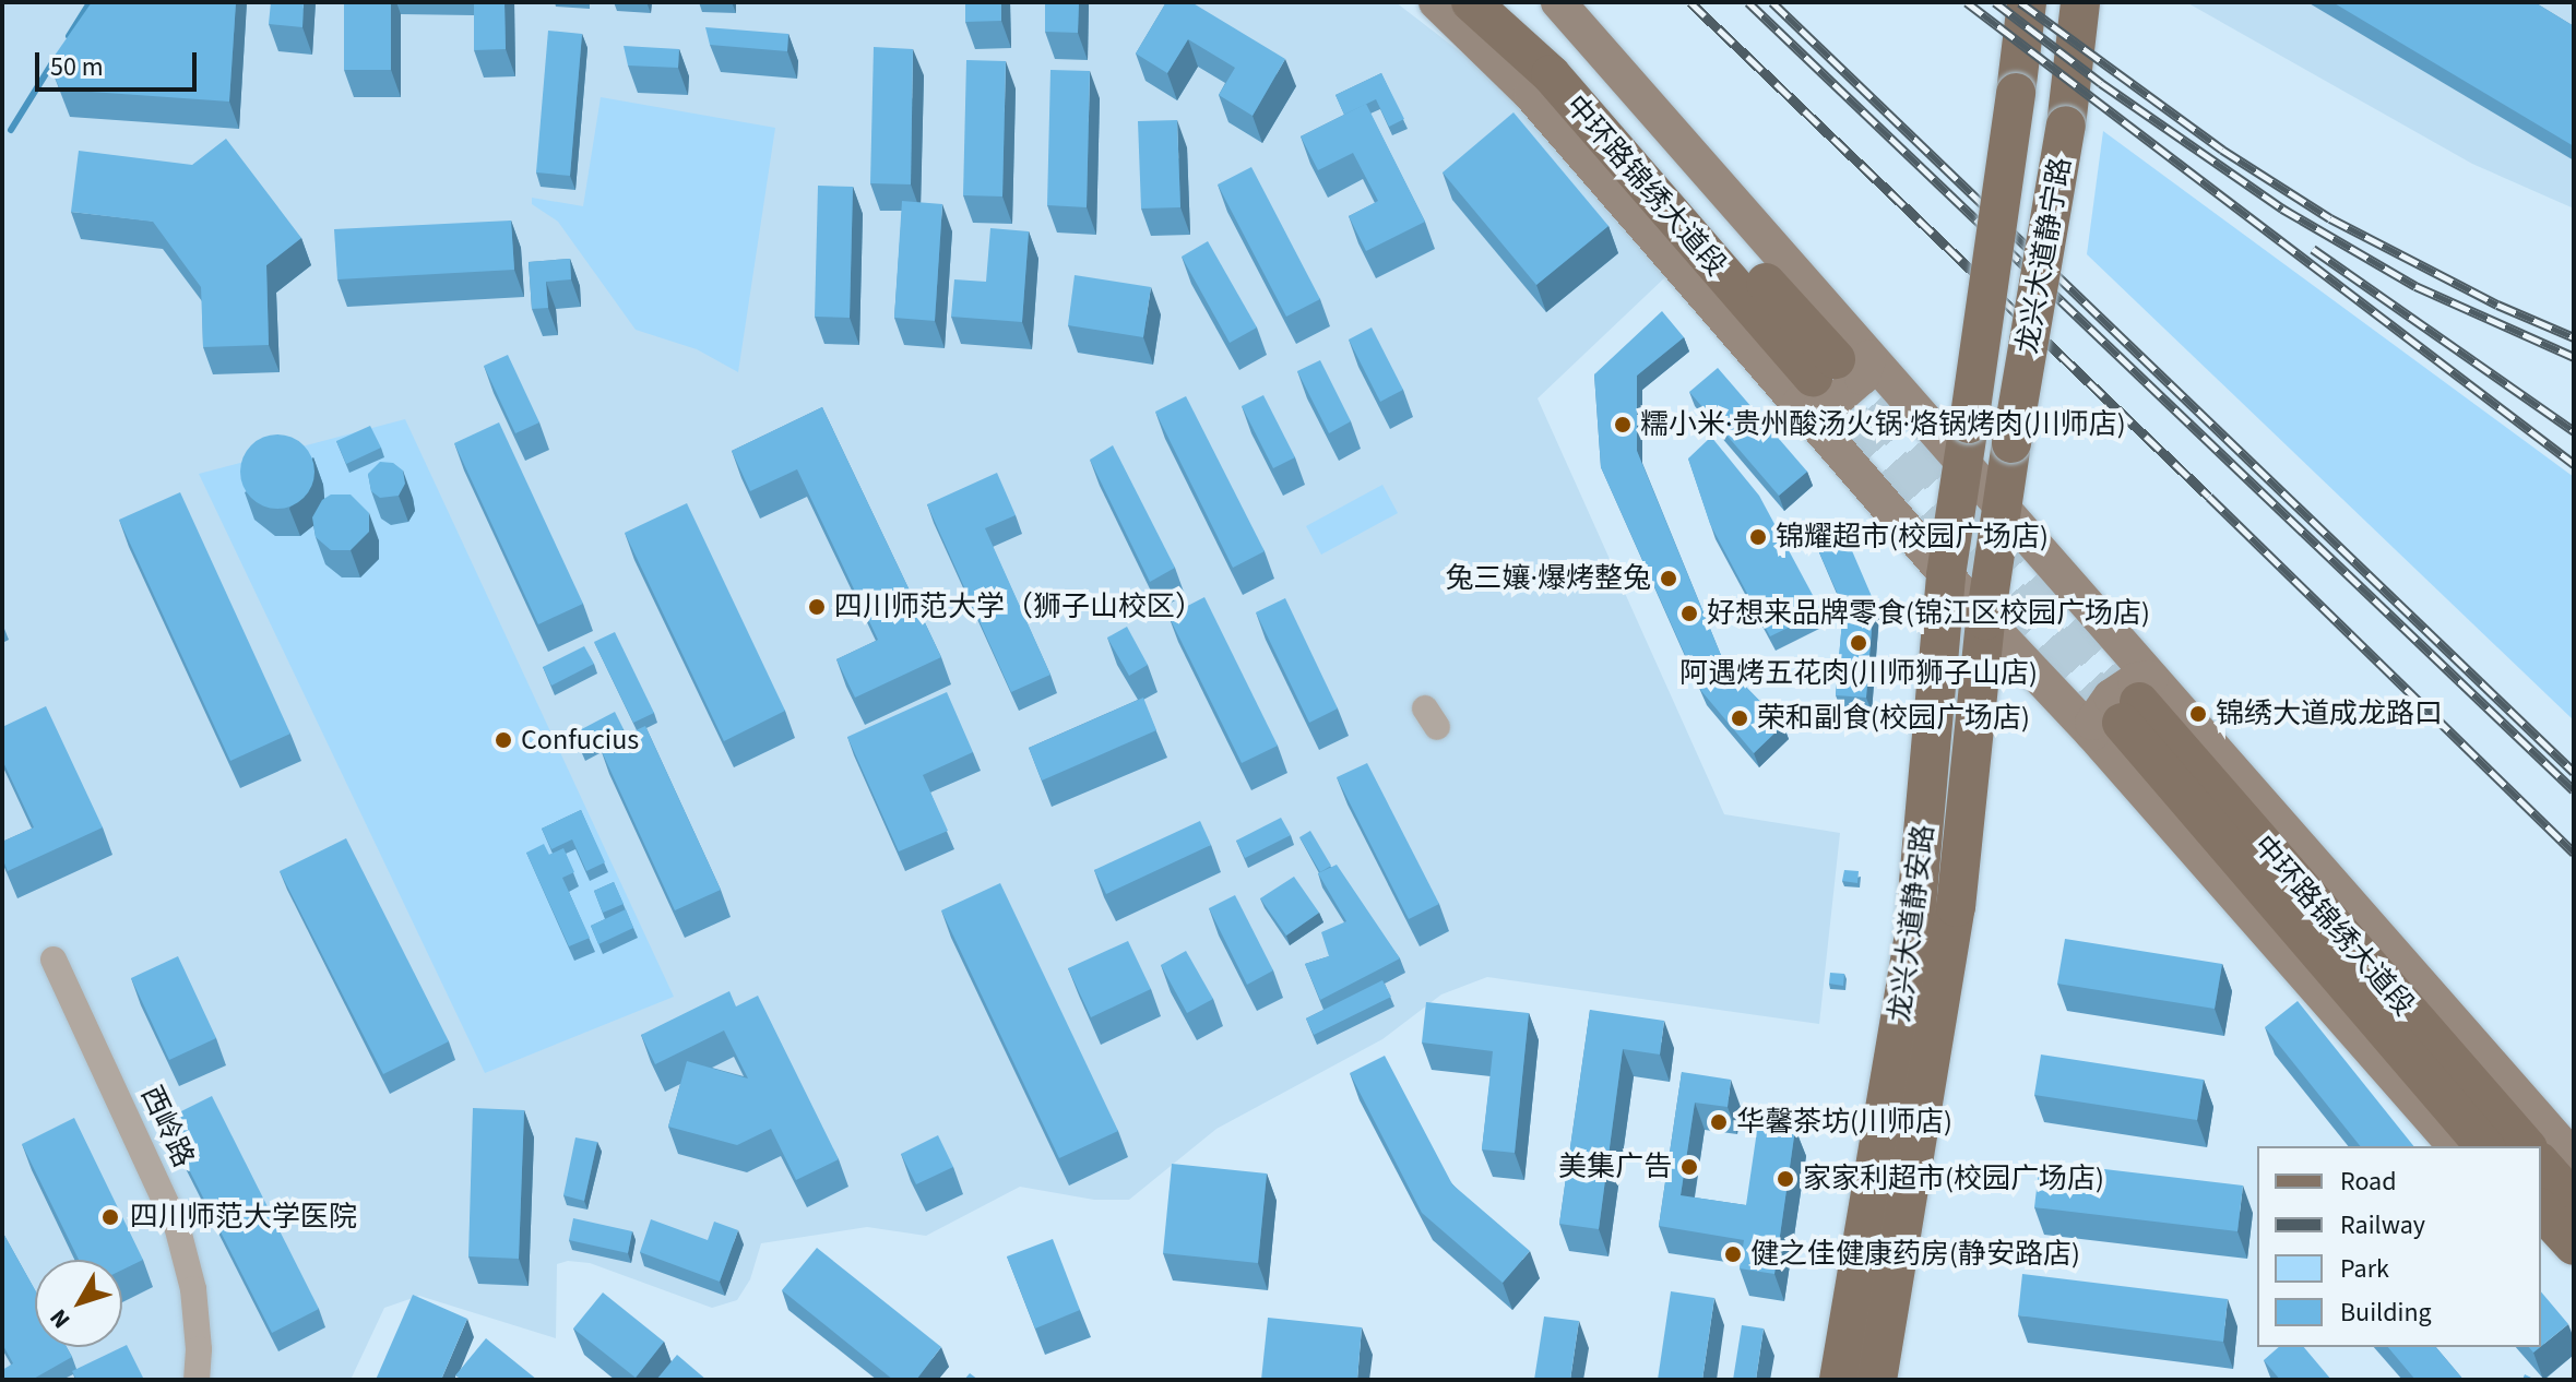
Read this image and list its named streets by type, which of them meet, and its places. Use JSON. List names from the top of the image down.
{
  "streets": {
    "main road": ["中环路锦绣大道段", "龙兴大道静宁路", "龙兴大道静安路"],
    "street": ["西岭路"]
  },
  "crossings": [
    ["龙兴大道静宁路", "龙兴大道静安路"]
  ],
  "places": [
    "糯小米·贵州酸汤火锅·烙锅烤肉(川师店)",
    "锦耀超市(校园广场店)",
    "兔三孃·爆烤整兔",
    "四川师范大学（狮子山校区）",
    "好想来品牌零食(锦江区校园广场店)",
    "阿遇烤五花肉(川师狮子山店)",
    "锦绣大道成龙路口",
    "荣和副食(校园广场店)",
    "Confucius",
    "华馨茶坊(川师店)",
    "美集广告",
    "家家利超市(校园广场店)",
    "四川师范大学医院",
    "健之佳健康药房(静安路店)"
  ],
  "legend": [
    "Road",
    "Railway",
    "Park",
    "Building"
  ],
  "scale_bar": "50 m",
  "north": "bottom left"
}
